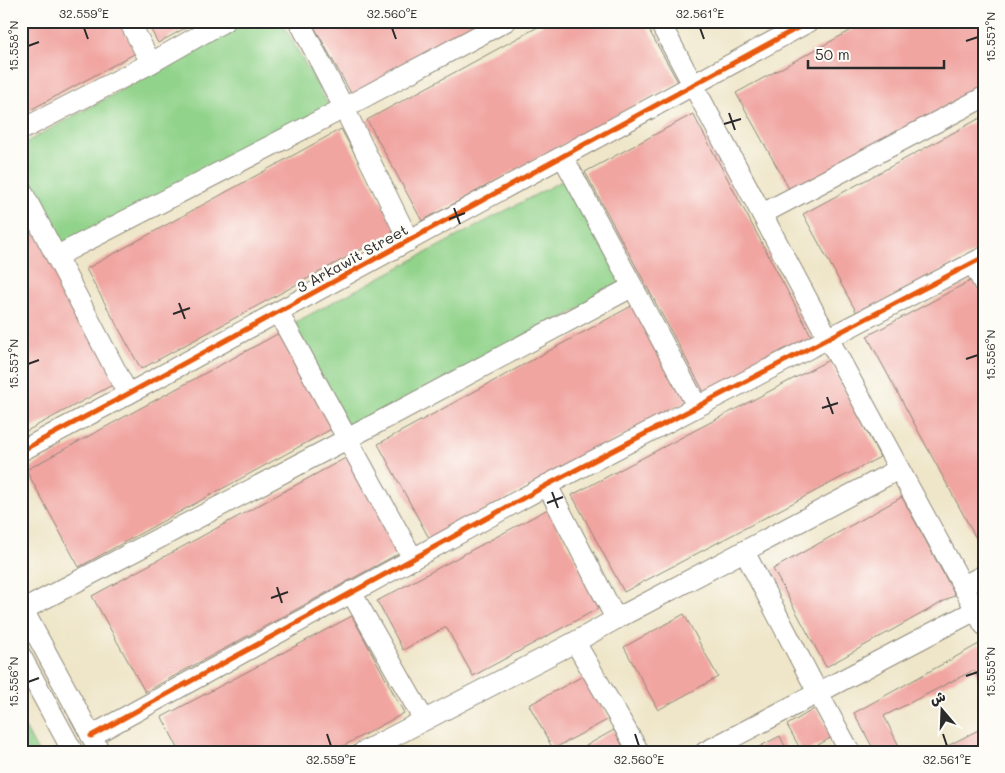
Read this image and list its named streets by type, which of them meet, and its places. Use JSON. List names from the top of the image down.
{
  "streets": {
    "street": ["3 Arkawit Street"]
  },
  "scale_bar": "50 m",
  "north": "top",
  "coordinates": [
    "32.559°E",
    "32.560°E",
    "32.561°E",
    "15.557°N",
    "15.558°N",
    "15.556°N",
    "15.555°N"
  ]
}
